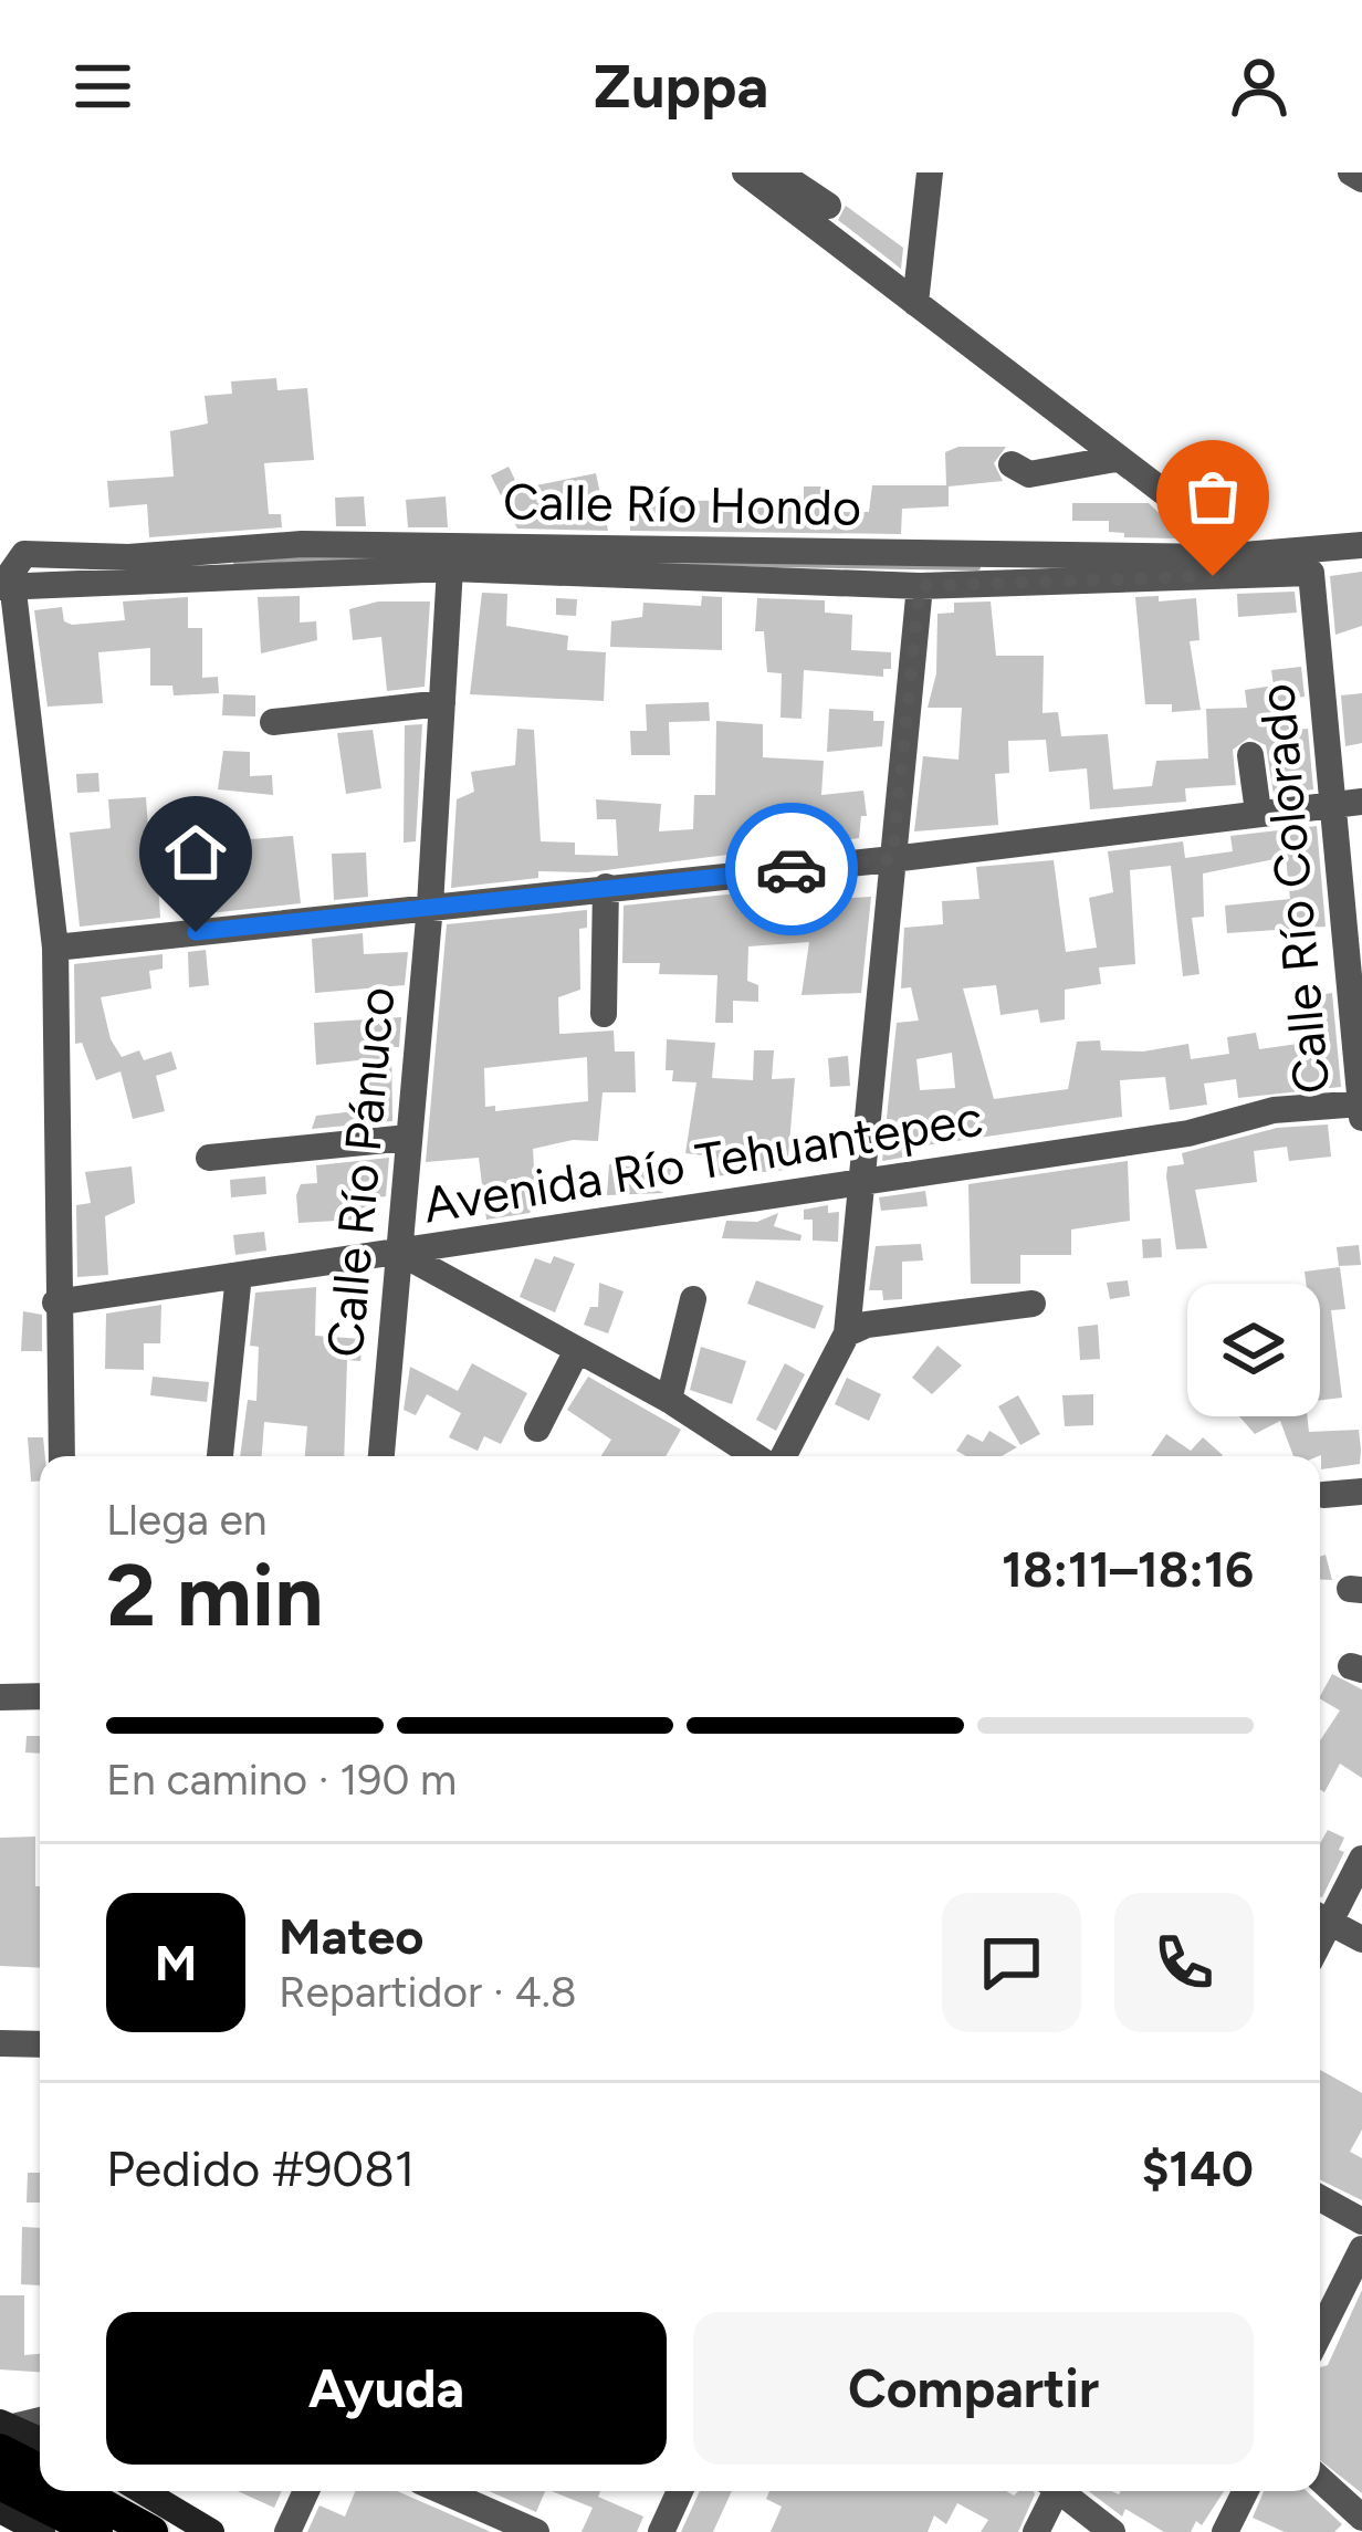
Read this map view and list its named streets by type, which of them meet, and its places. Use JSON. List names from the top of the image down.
{
  "streets": {
    "street": [
      "Calle Río Hondo",
      "Calle Río Colorado",
      "Avenida Río Tehuantepec",
      "Calle Río Pánuco"
    ]
  },
  "crossings": [
    ["Calle Río Hondo", "Calle Río Colorado"],
    ["Calle Río Hondo", "Calle Río Pánuco"],
    ["Calle Río Colorado", "Avenida Río Tehuantepec"],
    ["Avenida Río Tehuantepec", "Calle Río Pánuco"]
  ],
  "page": {
    "header": "Zuppa",
    "heading": ["2 min", "Llega en", "18:11–18:16"],
    "panel": [
      "Mateo",
      "Repartidor · 4.8",
      "Pedido #9081",
      "$140"
    ],
    "bar": "En camino · 190 m",
    "round": "M",
    "buttons": ["Ayuda", "Compartir"]
  }
}
